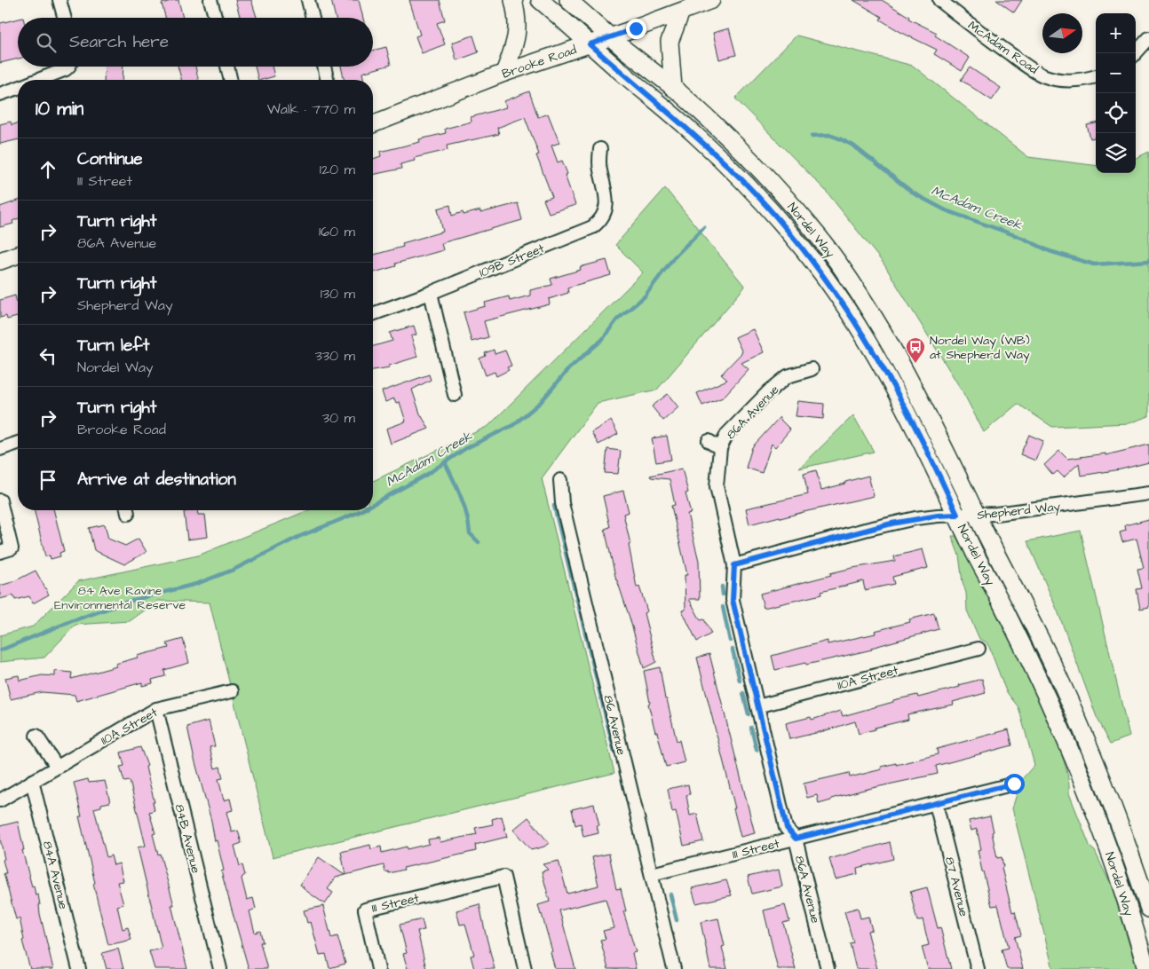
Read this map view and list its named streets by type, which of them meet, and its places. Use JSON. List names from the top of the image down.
{
  "streets": {
    "main road": ["Brooke Road", "Nordel Way"],
    "street": [
      "McAdam Road",
      "109B Street",
      "86A Avenue",
      "Shepherd Way",
      "110A Street",
      "86 Avenue",
      "84B Avenue",
      "111 Street",
      "84A Avenue",
      "87 Avenue"
    ]
  },
  "crossings": [
    ["Brooke Road", "Nordel Way"],
    ["Nordel Way", "Shepherd Way"],
    ["86A Avenue", "Shepherd Way"],
    ["86A Avenue", "110A Street"],
    ["86A Avenue", "111 Street"],
    ["110A Street", "84B Avenue"],
    ["110A Street", "84A Avenue"],
    ["86 Avenue", "111 Street"],
    ["111 Street", "87 Avenue"]
  ],
  "water": ["McAdam Creek"],
  "parks": ["84 Ave Ravine Environmental Reserve"],
  "places": {
    "bus stop": ["Nordel Way (WB) at Shepherd Way"]
  },
  "north": "right",
  "page": {
    "map_buttons": ["+", "−"],
    "search": "Search here",
    "heading": ["10 min", "Walk · 770 m"],
    "list": [
      ["Continue", "111 Street", "120 m"],
      ["Turn right", "86A Avenue", "160 m"],
      ["Turn right", "Shepherd Way", "130 m"],
      ["Turn left", "Nordel Way", "330 m"],
      ["Turn right", "Brooke Road", "30 m"],
      "Arrive at destination"
    ]
  }
}
